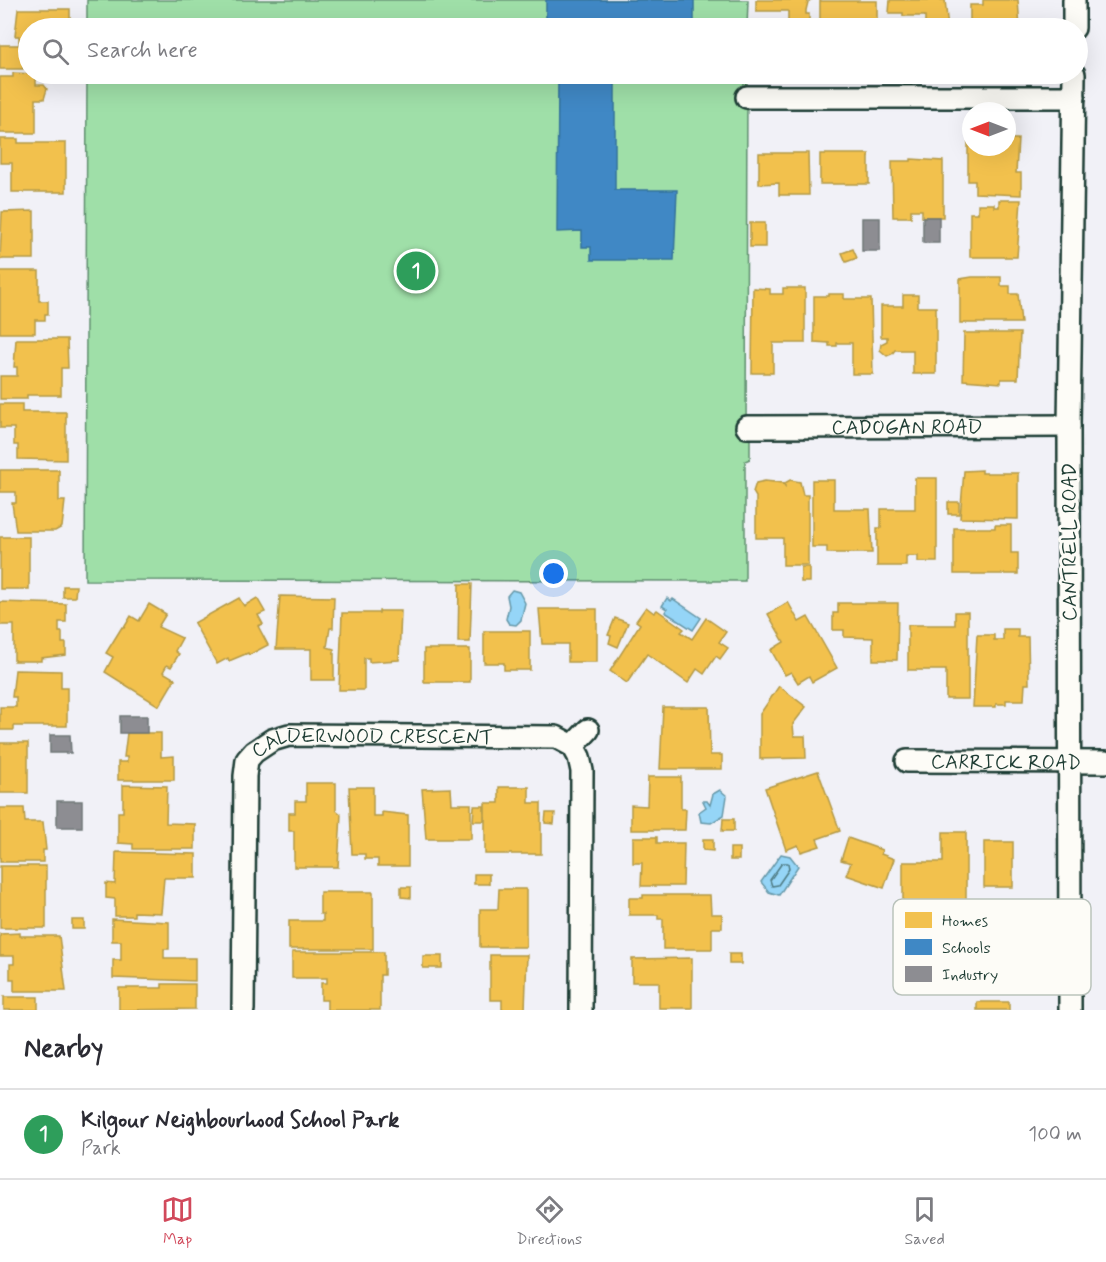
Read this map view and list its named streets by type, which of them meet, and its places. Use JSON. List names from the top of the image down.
{
  "streets": {
    "street": [
      "CADOGAN ROAD",
      "CANTRELL ROAD",
      "CALDERWOOD CRESCENT",
      "CARRICK ROAD"
    ]
  },
  "crossings": [
    ["CADOGAN ROAD", "CANTRELL ROAD"],
    ["CANTRELL ROAD", "CARRICK ROAD"]
  ],
  "legend": ["Homes", "Schools", "Industry"],
  "north": "left",
  "page": {
    "search": "Search here",
    "pins": "1",
    "heading": "Nearby",
    "list": [
      {
        "mark": "1",
        "name": "Kilgour Neighbourhood School Park",
        "note": "Park",
        "value": "100 m"
      }
    ],
    "nav": ["Map", "Directions", "Saved"]
  }
}
